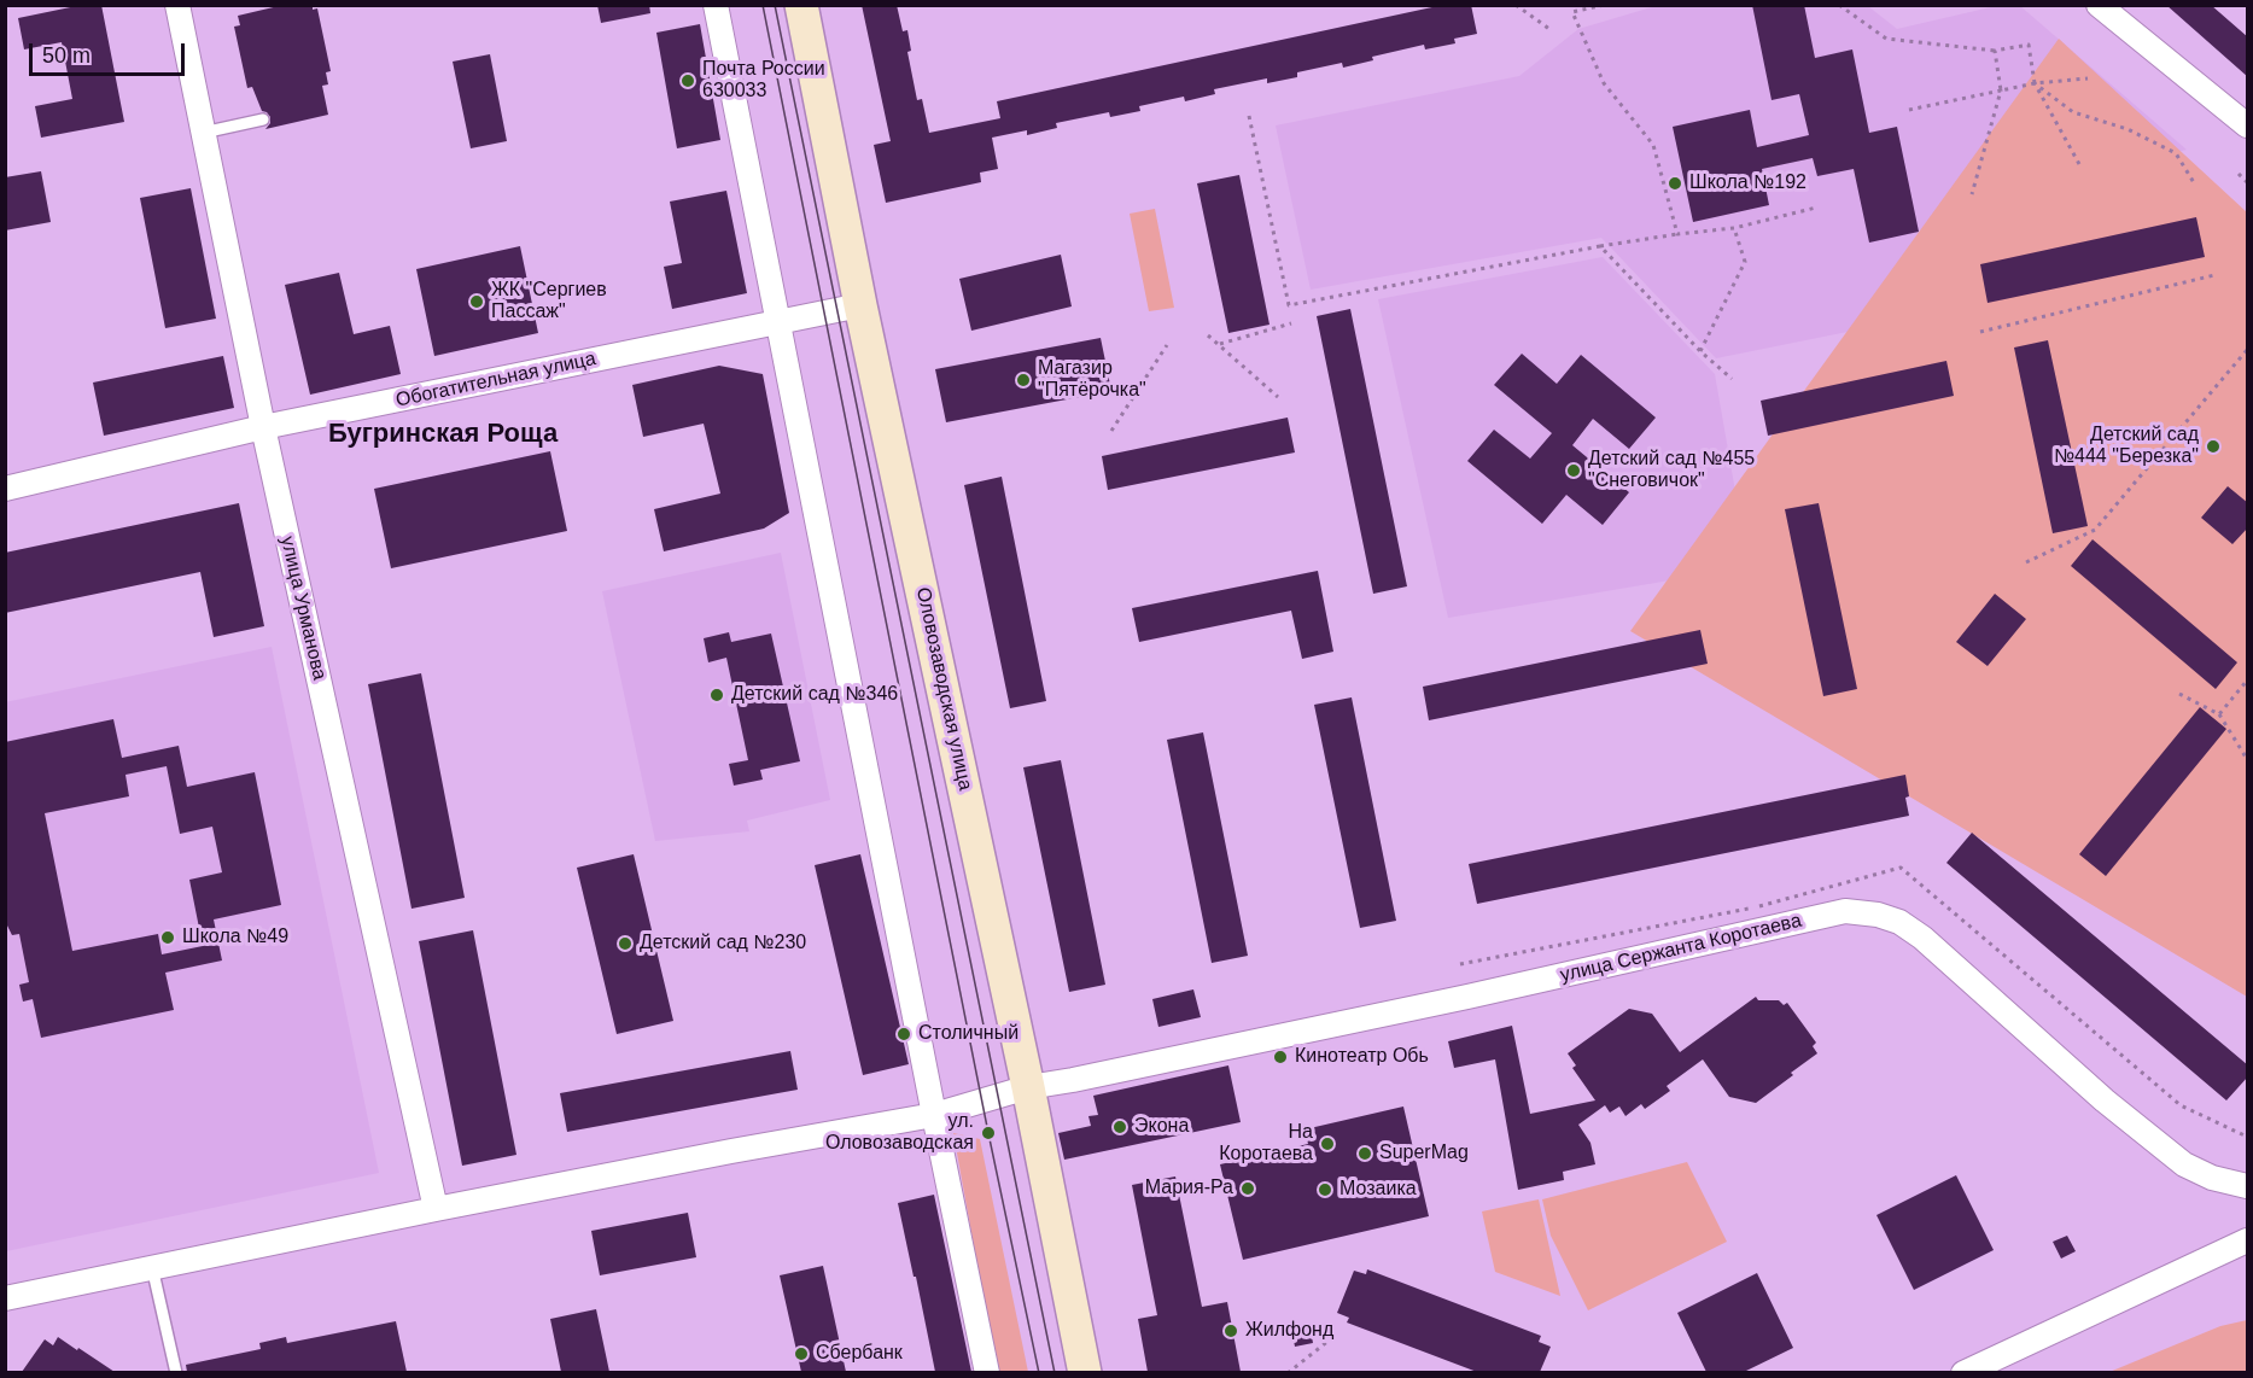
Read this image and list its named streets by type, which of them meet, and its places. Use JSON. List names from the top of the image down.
{
  "streets": {
    "street": [
      "Обогатительная улица",
      "улица Урманова",
      "Оловозаводская улица",
      "улица Сержанта Коротаева"
    ]
  },
  "crossings": [
    ["Обогатительная улица", "улица Урманова"],
    ["Обогатительная улица", "Оловозаводская улица"],
    ["улица Урманова", "улица Сержанта Коротаева"],
    ["Оловозаводская улица", "улица Сержанта Коротаева"]
  ],
  "districts": ["Бугринская Роща"],
  "places": [
    "Почта России 630033",
    "Школа №192",
    "ЖК \"Сергиев Пассаж\"",
    "Магазир \"Пятёрочка\"",
    "Детский сад №444 \"Березка\"",
    "Детский сад №455 \"Снеговичок\"",
    "Детский сад №346",
    "Школа №49",
    "Детский сад №230",
    "Столичный",
    "Кинотеатр Обь",
    "Экона",
    "ул. Оловозаводская",
    "На Коротаева",
    "SuperMag",
    "Мария-Ра",
    "Мозаика",
    "Жилфонд",
    "Сбербанк"
  ],
  "scale_bar": "50 m"
}
